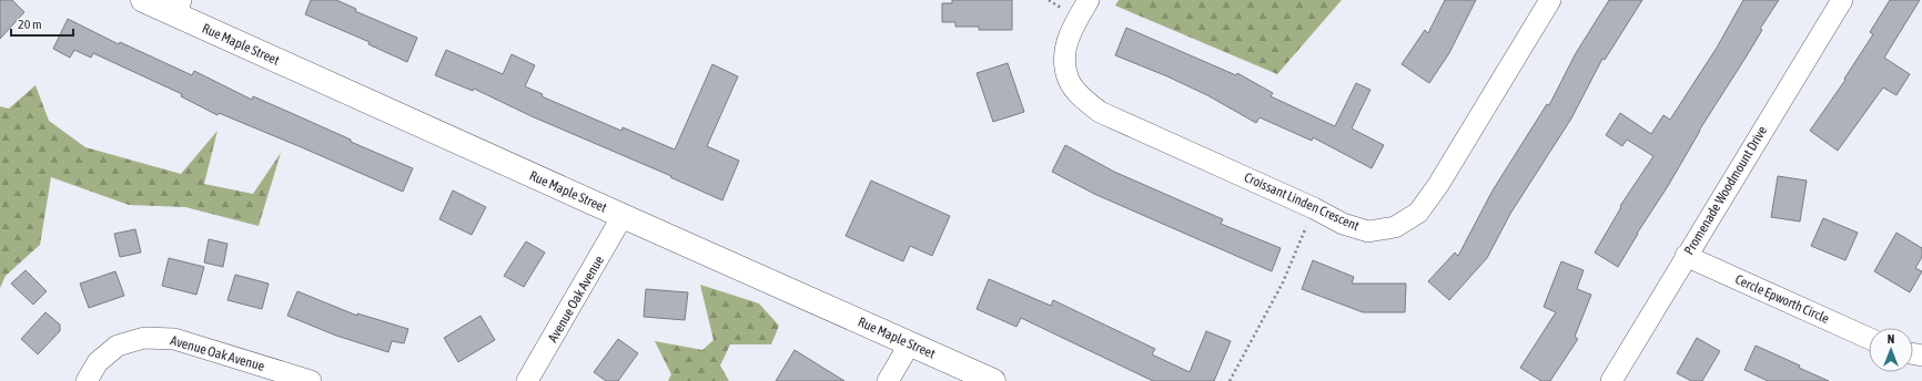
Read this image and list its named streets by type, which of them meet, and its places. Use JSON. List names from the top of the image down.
{
  "streets": {
    "street": [
      "Rue Maple Street",
      "Promenade Woodmount Drive",
      "Croissant Linden Crescent",
      "Avenue Oak Avenue",
      "Cercle Epworth Circle"
    ]
  },
  "crossings": [
    ["Rue Maple Street", "Avenue Oak Avenue"],
    ["Promenade Woodmount Drive", "Cercle Epworth Circle"]
  ],
  "scale_bar": "20 m",
  "north": "top"
}
